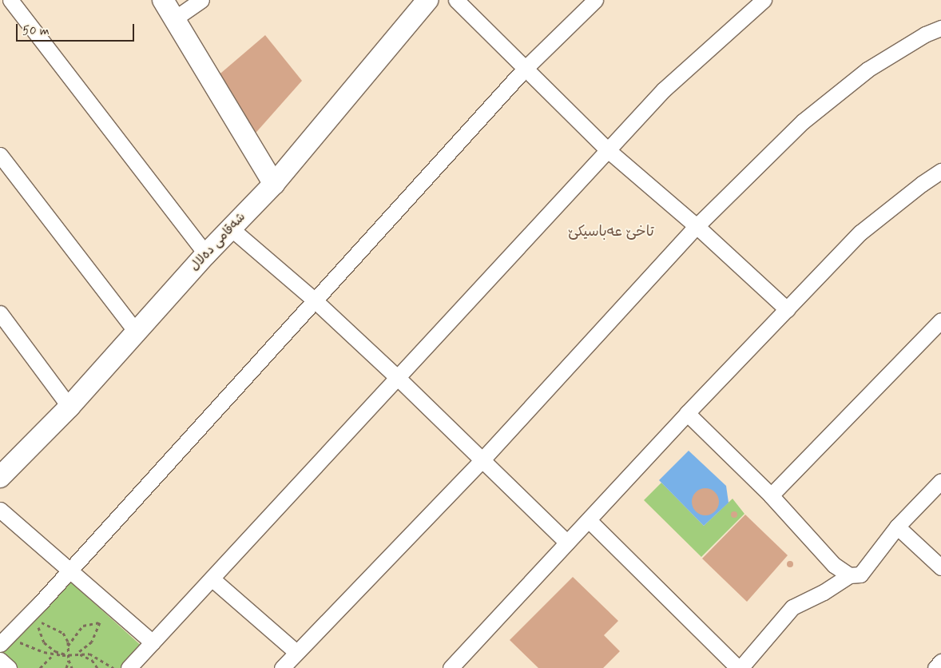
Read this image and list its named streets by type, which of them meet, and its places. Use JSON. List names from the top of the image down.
{
  "streets": {
    "main road": ["شەقامی دەلال"]
  },
  "districts": ["تاخێ عه‌باسيكێ"],
  "scale_bar": "50 m"
}
